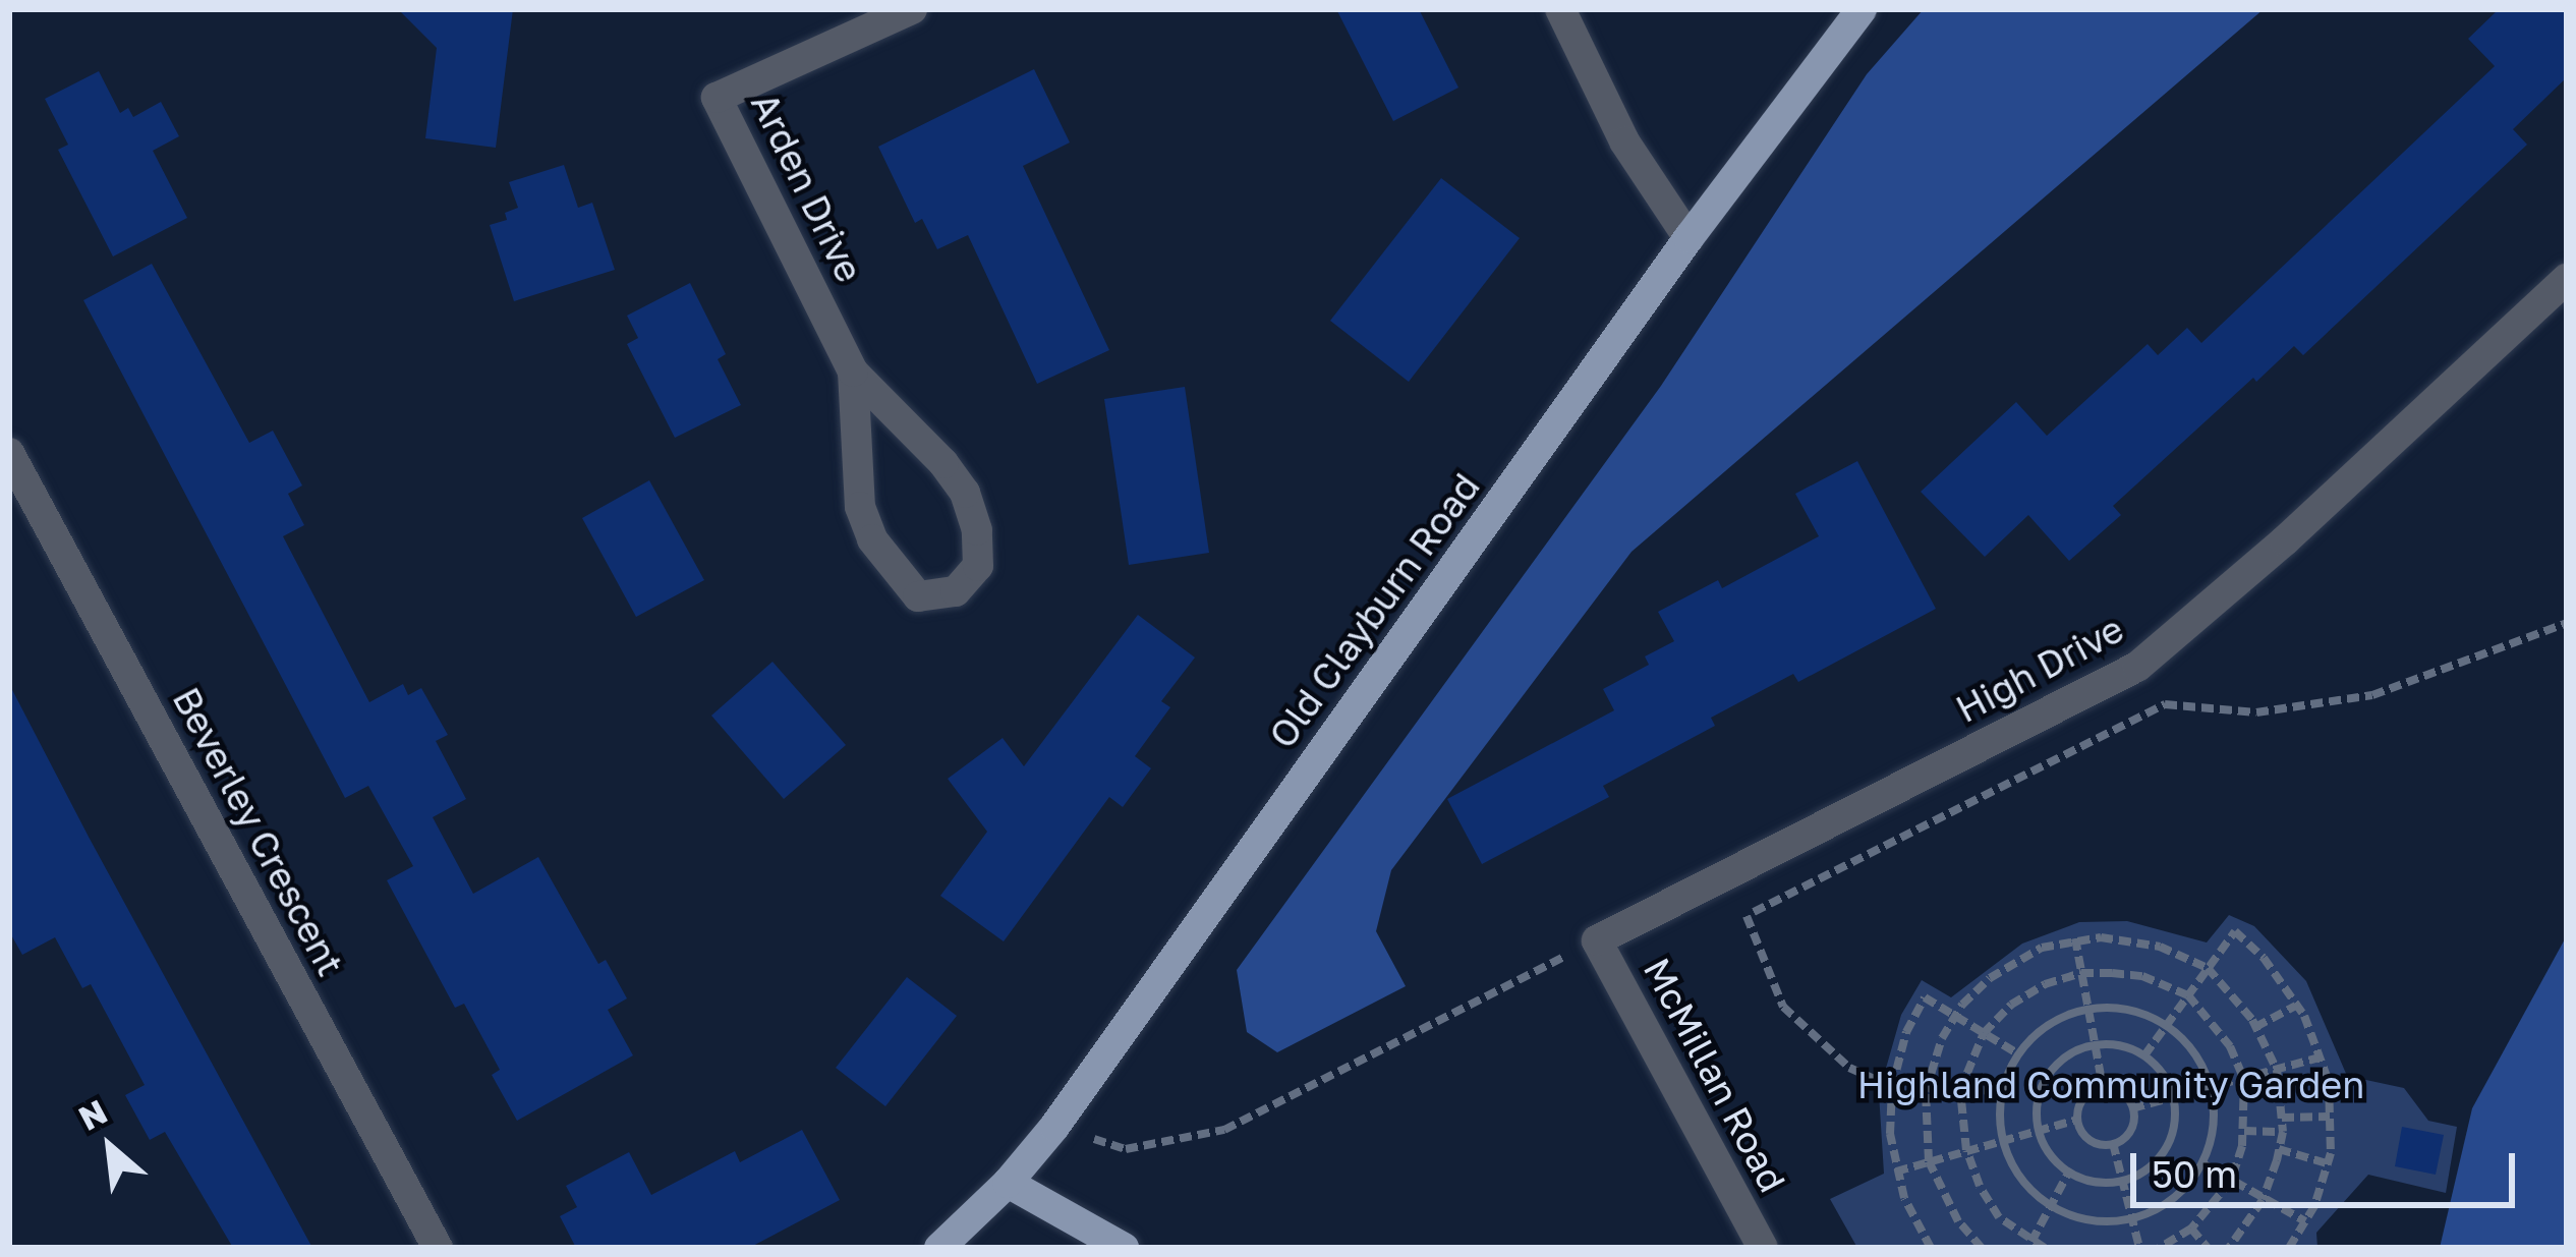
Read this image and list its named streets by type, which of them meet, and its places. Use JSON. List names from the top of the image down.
{
  "streets": {
    "main road": ["Old Clayburn Road"],
    "street": [
      "Arden Drive",
      "High Drive",
      "Beverley Crescent",
      "McMillan Road"
    ]
  },
  "crossings": [
    ["High Drive", "McMillan Road"]
  ],
  "parks": ["Highland Community Garden"],
  "scale_bar": "50 m",
  "north": "top left"
}
